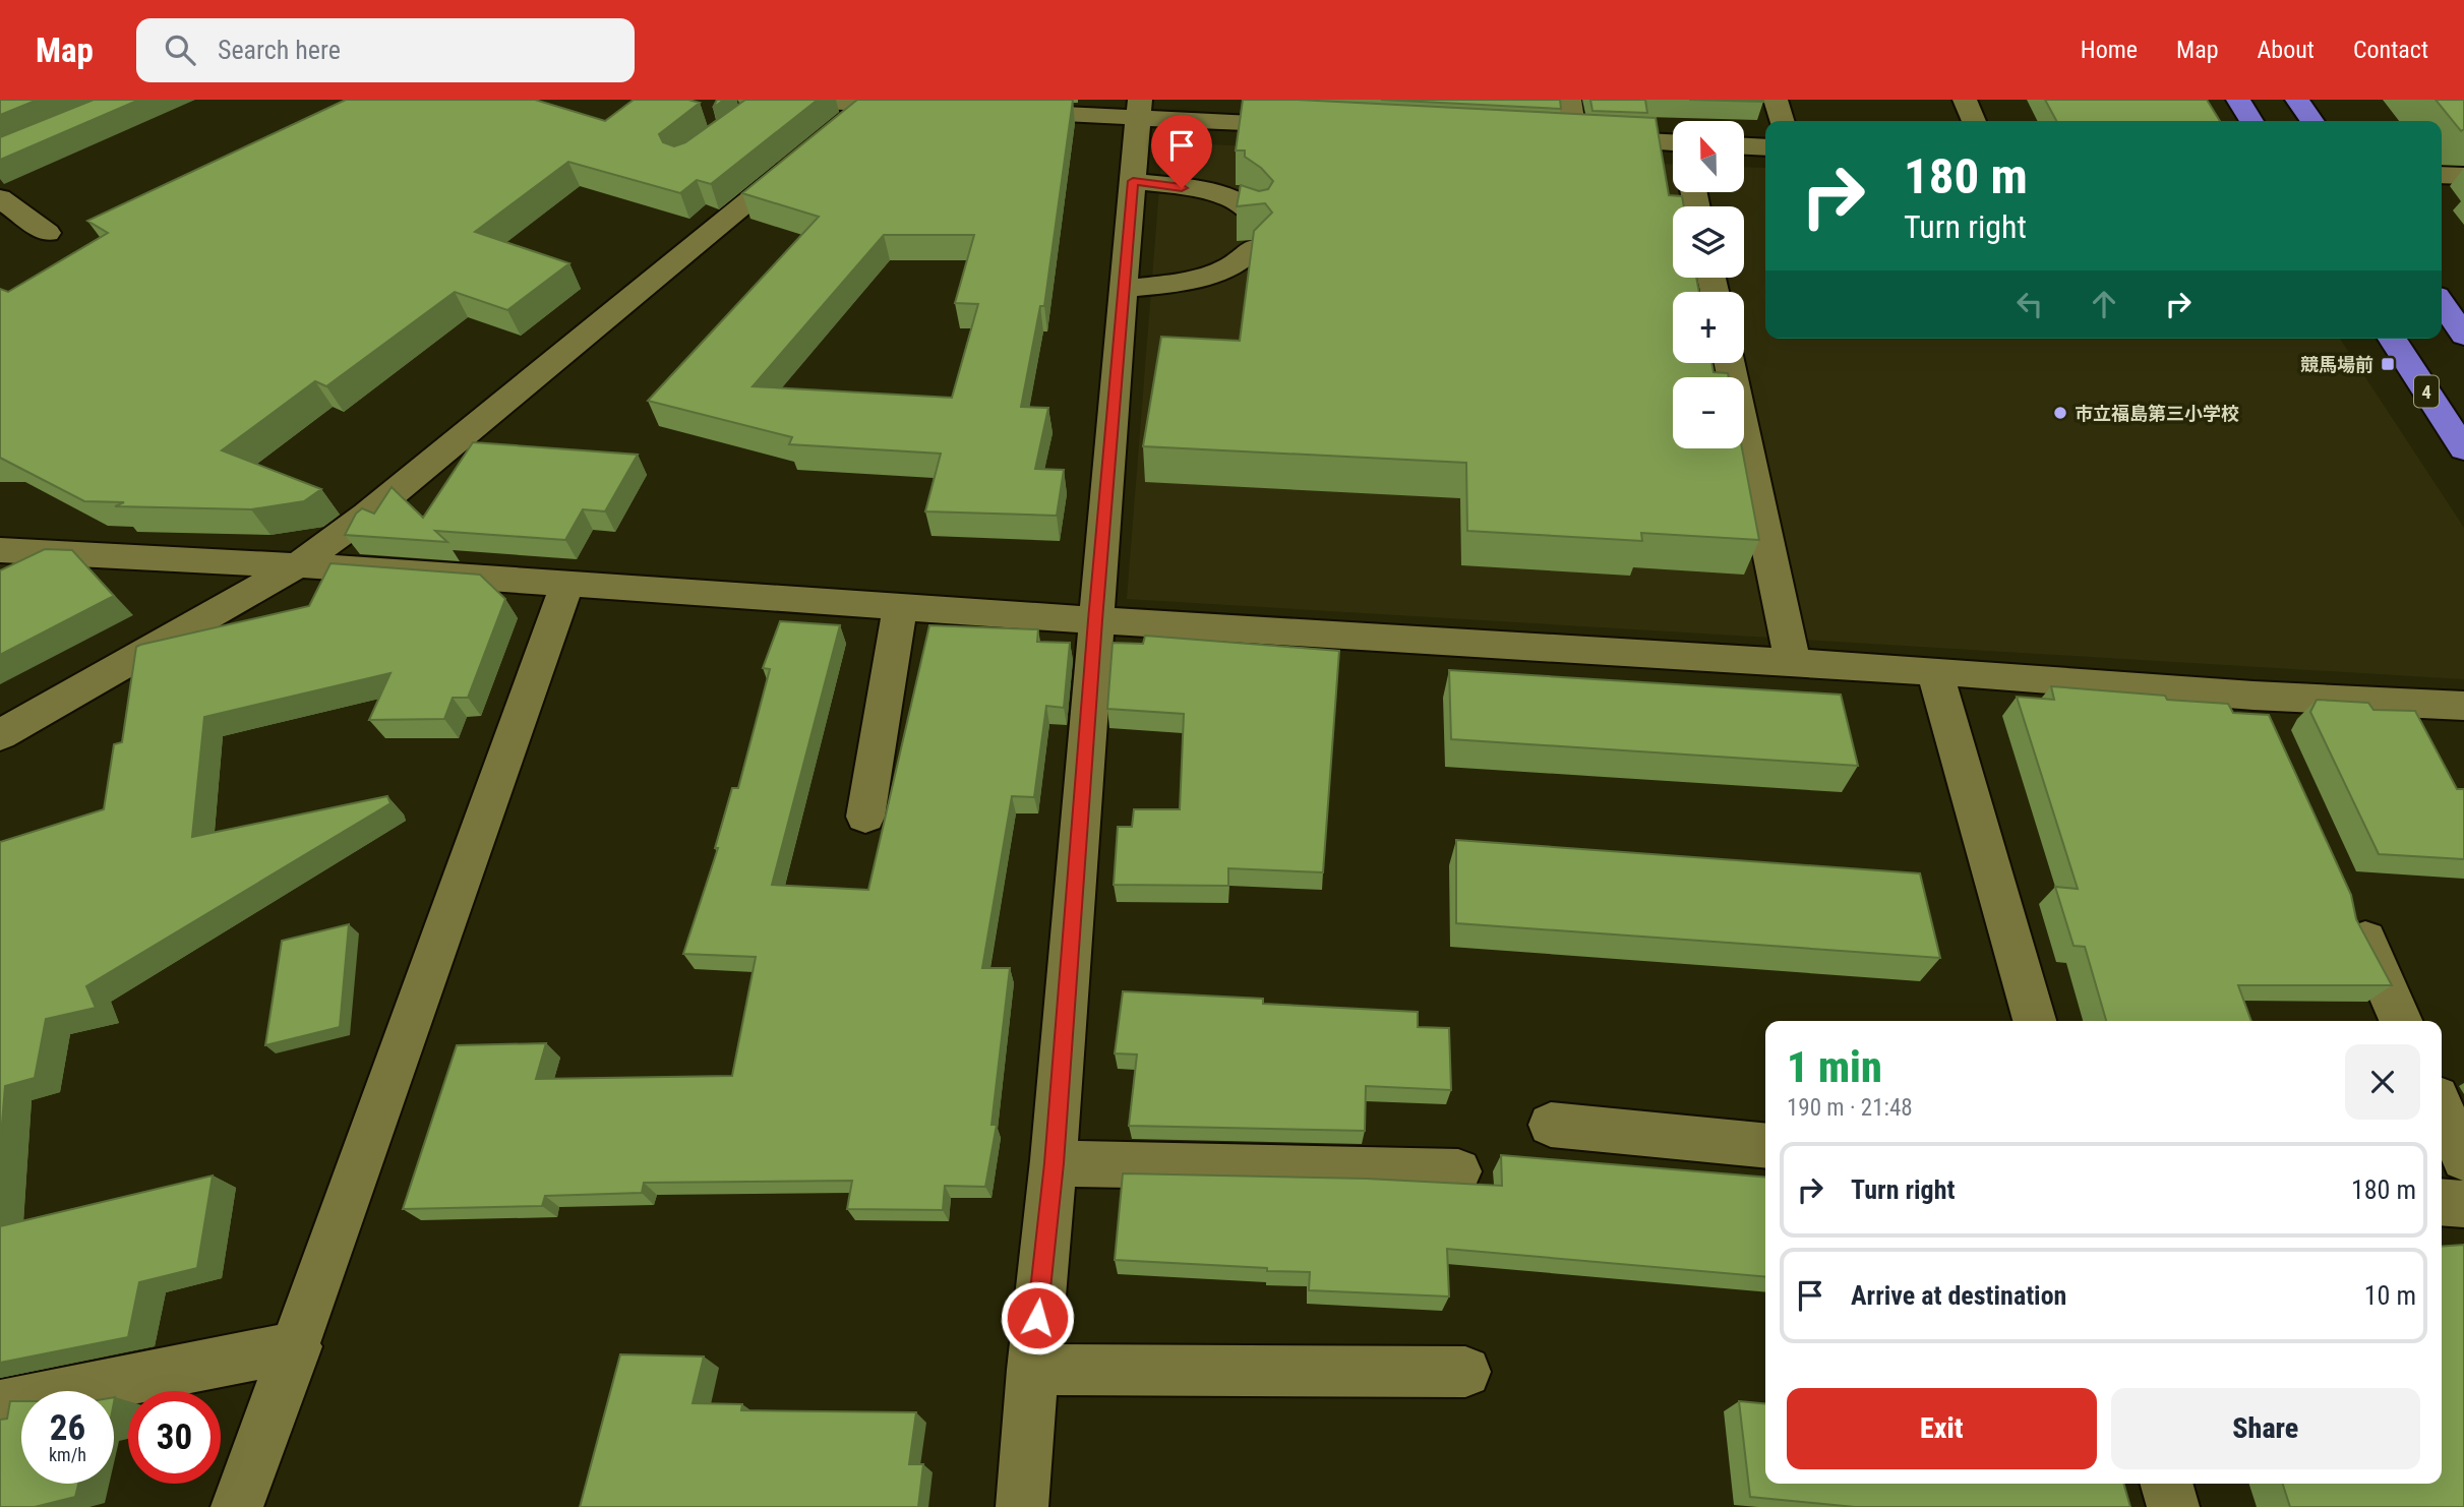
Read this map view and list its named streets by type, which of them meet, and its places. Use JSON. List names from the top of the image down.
{
  "streets": {
    "highway": ["4"]
  },
  "places": {
    "transit": ["競馬場前"],
    "other": ["市立福島第三小学校"]
  },
  "north": "top",
  "page": {
    "header": "Map",
    "search": "Search here",
    "nav": [
      "Home",
      "Map",
      "About",
      "Contact"
    ],
    "map_buttons": ["+", "−"],
    "turn": ["180 m", "Turn right"],
    "heading": ["1 min", "190 m · 21:48"],
    "list": [
      {
        "name": "Turn right",
        "value": "180 m"
      },
      {
        "name": "Arrive at destination",
        "value": "10 m"
      }
    ],
    "buttons": ["Exit", "Share"],
    "speed": "26 km/h",
    "limit": "30"
  }
}
